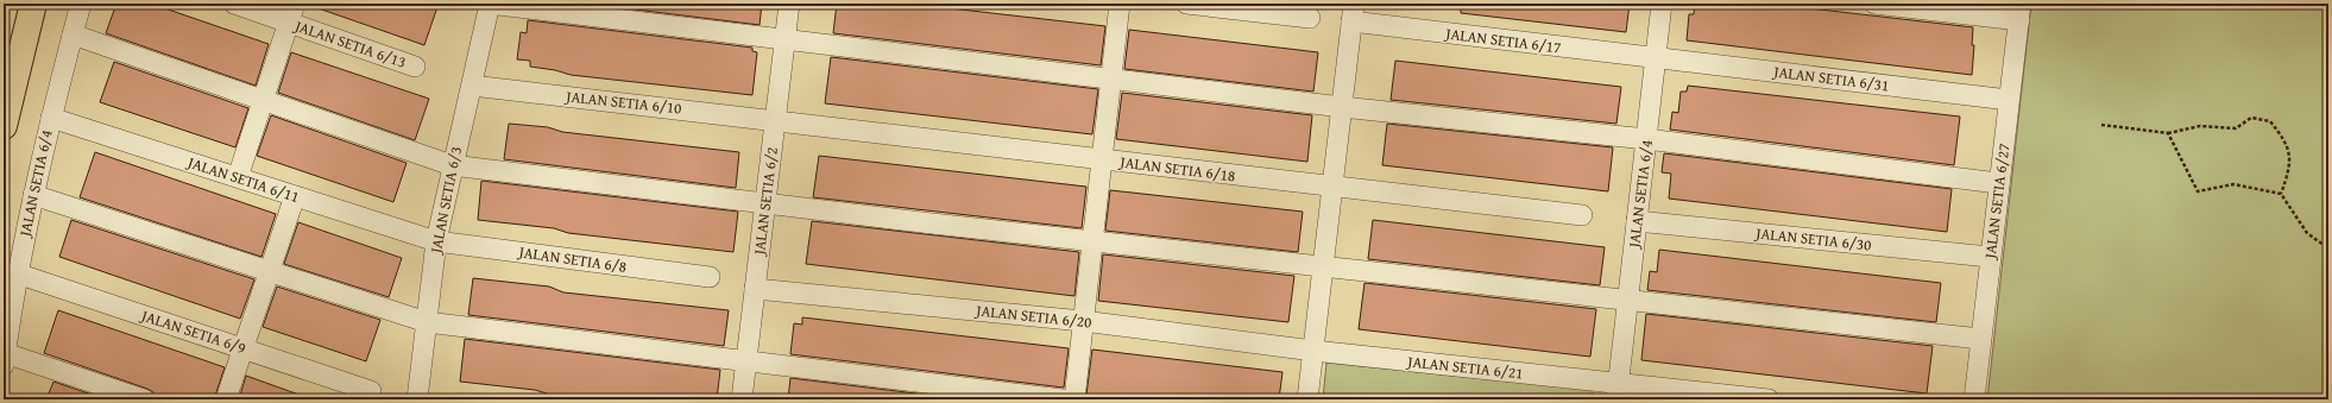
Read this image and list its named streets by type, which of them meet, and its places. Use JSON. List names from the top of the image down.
{
  "streets": {
    "street": [
      "JALAN SETIA 6/17",
      "JALAN SETIA 6/13",
      "JALAN SETIA 6/31",
      "JALAN SETIA 6/10",
      "JALAN SETIA 6/18",
      "JALAN SETIA 6/11",
      "JALAN SETIA 6/4",
      "JALAN SETIA 6/3",
      "JALAN SETIA 6/2",
      "JALAN SETIA 6/27",
      "JALAN SETIA 6/30",
      "JALAN SETIA 6/8",
      "JALAN SETIA 6/20",
      "JALAN SETIA 6/9",
      "JALAN SETIA 6/21"
    ]
  },
  "crossings": [
    ["JALAN SETIA 6/17", "JALAN SETIA 6/31"],
    ["JALAN SETIA 6/17", "JALAN SETIA 6/4"],
    ["JALAN SETIA 6/31", "JALAN SETIA 6/4"],
    ["JALAN SETIA 6/31", "JALAN SETIA 6/27"],
    ["JALAN SETIA 6/10", "JALAN SETIA 6/18"],
    ["JALAN SETIA 6/10", "JALAN SETIA 6/3"],
    ["JALAN SETIA 6/10", "JALAN SETIA 6/2"],
    ["JALAN SETIA 6/18", "JALAN SETIA 6/2"],
    ["JALAN SETIA 6/11", "JALAN SETIA 6/4"],
    ["JALAN SETIA 6/11", "JALAN SETIA 6/3"],
    ["JALAN SETIA 6/11", "JALAN SETIA 6/8"],
    ["JALAN SETIA 6/4", "JALAN SETIA 6/30"],
    ["JALAN SETIA 6/4", "JALAN SETIA 6/9"],
    ["JALAN SETIA 6/4", "JALAN SETIA 6/21"],
    ["JALAN SETIA 6/3", "JALAN SETIA 6/8"],
    ["JALAN SETIA 6/2", "JALAN SETIA 6/20"],
    ["JALAN SETIA 6/27", "JALAN SETIA 6/30"],
    ["JALAN SETIA 6/20", "JALAN SETIA 6/21"]
  ]
}
